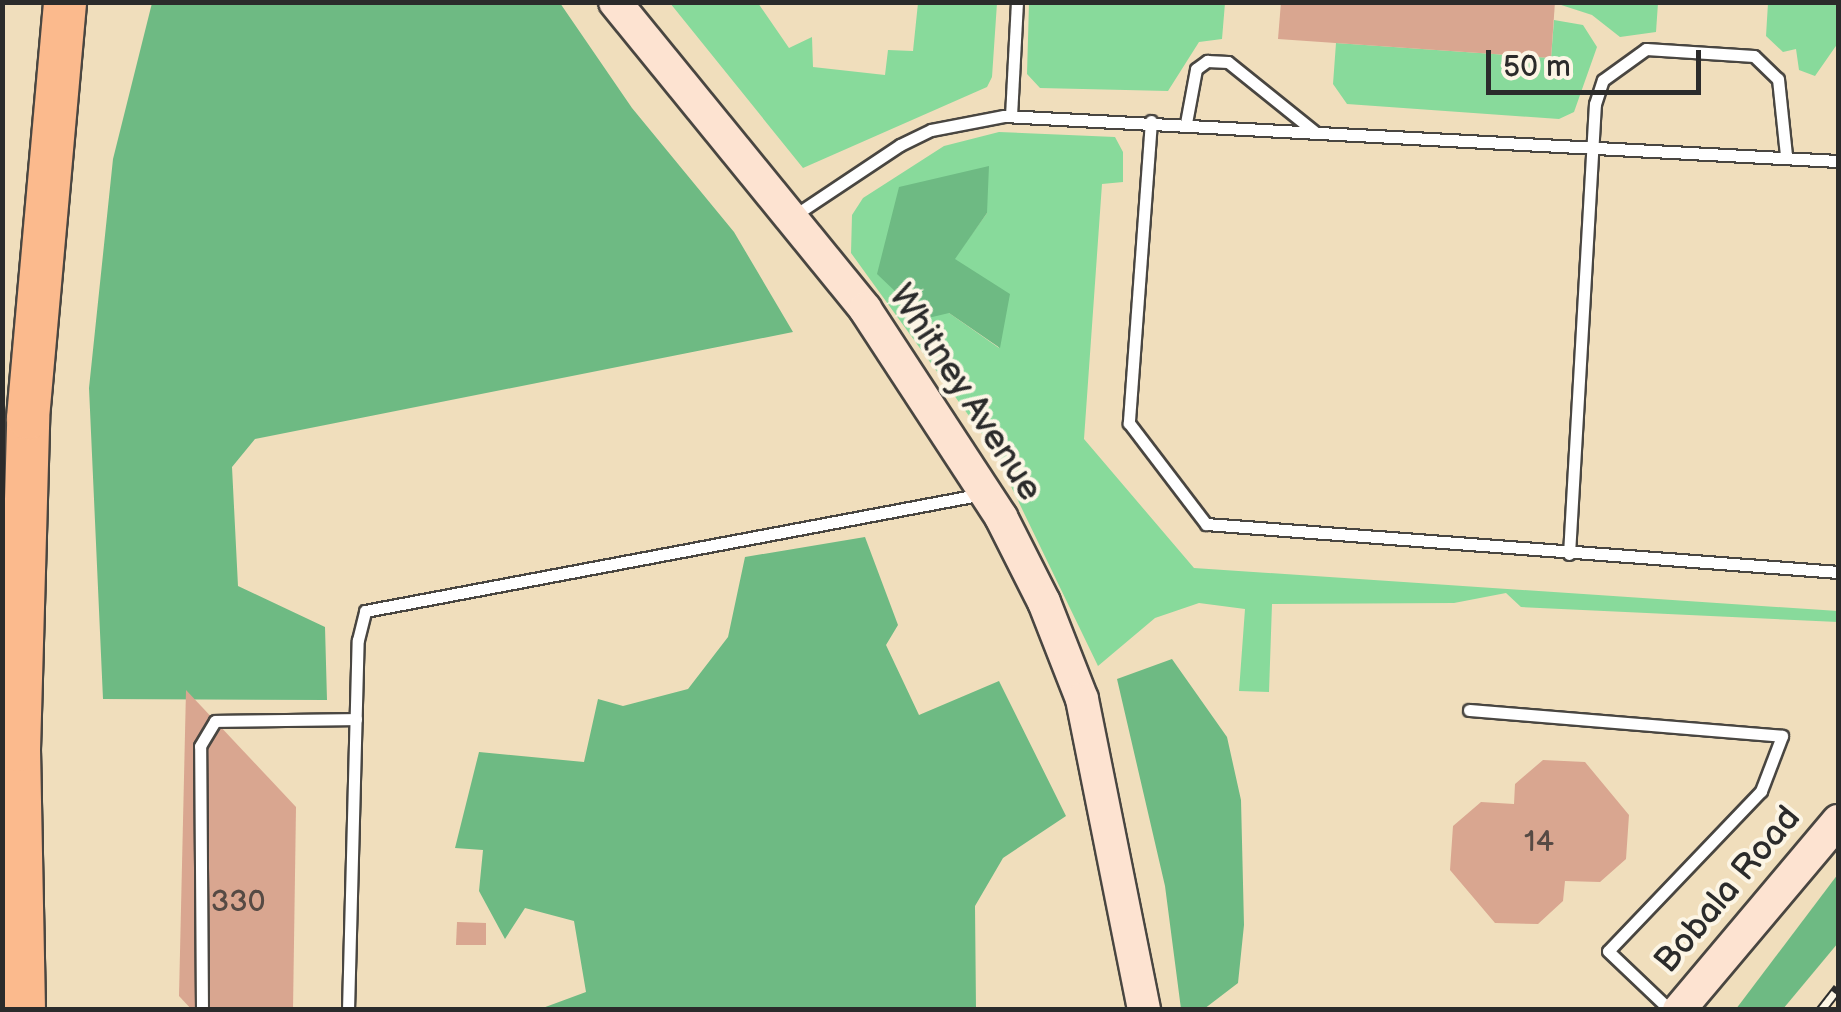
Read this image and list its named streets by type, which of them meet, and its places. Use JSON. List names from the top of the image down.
{
  "streets": {
    "main road": ["Whitney Avenue", "Bobala Road"]
  },
  "house_numbers": ["14", "330"],
  "scale_bar": "50 m"
}
